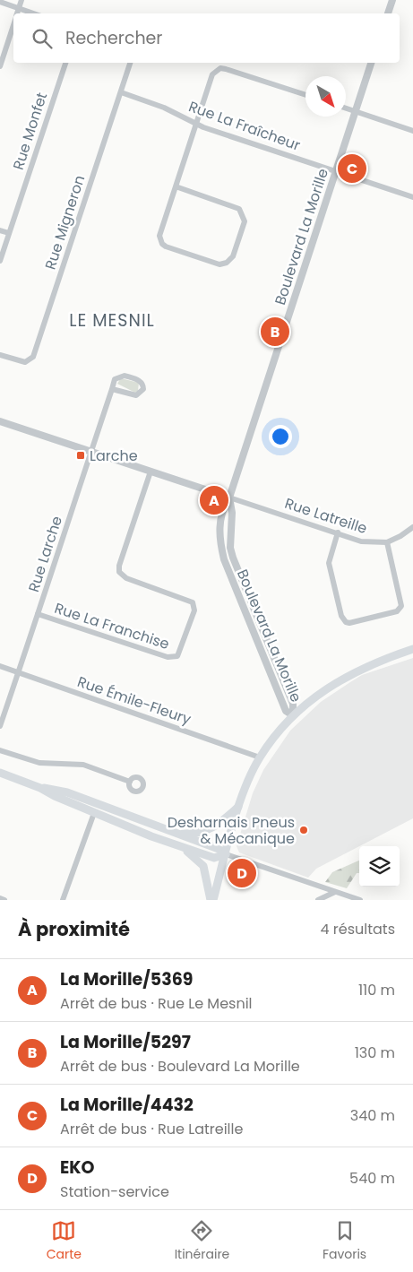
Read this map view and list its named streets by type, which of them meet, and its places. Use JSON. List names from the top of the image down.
{
  "streets": {
    "street": [
      "Rue La Fraîcheur",
      "Rue Monfet",
      "Rue Migneron",
      "Boulevard La Morille",
      "Rue Latreille",
      "Rue Larche",
      "Rue La Franchise",
      "Rue Émile-Fleury"
    ]
  },
  "crossings": [
    ["Rue La Fraîcheur", "Rue Migneron"],
    ["Rue La Fraîcheur", "Boulevard La Morille"],
    ["Boulevard La Morille", "Rue Latreille"],
    ["Rue Larche", "Rue La Franchise"],
    ["Rue Larche", "Rue Émile-Fleury"]
  ],
  "districts": ["LE MESNIL"],
  "places": {
    "transit": ["Larche"],
    "other": ["Desharnais Pneus & Mécanique"]
  },
  "north": "bottom right",
  "page": {
    "search": "Rechercher",
    "pins": [
      "C",
      "B",
      "A",
      "D"
    ],
    "heading": ["À proximité", "4 résultats"],
    "list": [
      {
        "mark": "A",
        "name": "La Morille/5369",
        "note": "Arrêt de bus · Rue Le Mesnil",
        "value": "110 m"
      },
      {
        "mark": "B",
        "name": "La Morille/5297",
        "note": "Arrêt de bus · Boulevard La Morille",
        "value": "130 m"
      },
      {
        "mark": "C",
        "name": "La Morille/4432",
        "note": "Arrêt de bus · Rue Latreille",
        "value": "340 m"
      },
      {
        "mark": "D",
        "name": "EKO",
        "note": "Station-service",
        "value": "540 m"
      }
    ],
    "nav": ["Carte", "Itinéraire", "Favoris"]
  }
}
